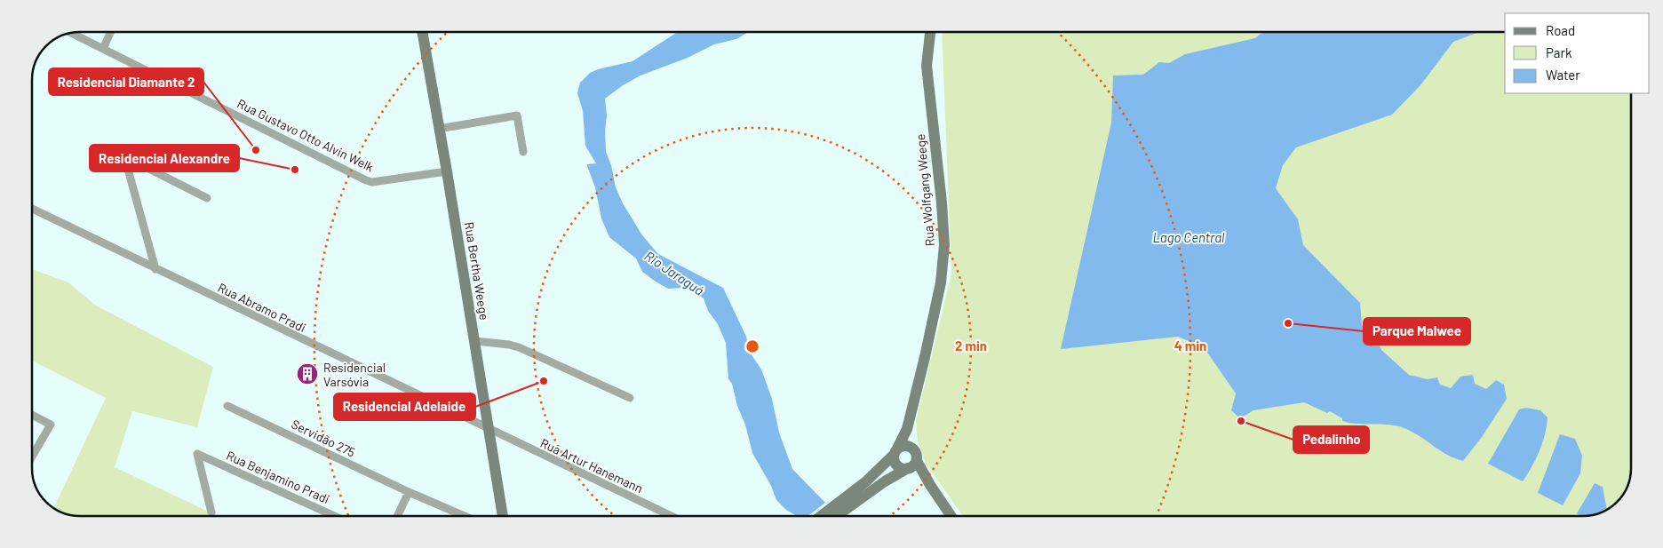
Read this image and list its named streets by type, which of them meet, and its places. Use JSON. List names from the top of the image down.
{
  "streets": {
    "main road": ["Rua Wolfgang Weege", "Rua Bertha Weege"],
    "street": [
      "Rua Gustavo Otto Alvin Welk",
      "Rua Abramo Pradi",
      "Servidão 275",
      "Rua Artur Hanemann",
      "Rua Benjamino Pradi"
    ]
  },
  "crossings": [
    ["Rua Gustavo Otto Alvin Welk", "Rua Bertha Weege"],
    ["Rua Bertha Weege", "Rua Abramo Pradi"],
    ["Rua Bertha Weege", "Rua Artur Hanemann"],
    ["Rua Abramo Pradi", "Rua Artur Hanemann"]
  ],
  "water": ["Lago Central", "Rio Jaraguá"],
  "places": {
    "other": [
      "Residencial Diamante 2",
      "Residencial Alexandre",
      "Parque Malwee",
      "Residencial Adelaide",
      "Pedalinho"
    ],
    "building": ["Residencial Varsóvia"]
  },
  "legend": ["Road", "Park", "Water"],
  "rings": ["2 min", "4 min"]
}
